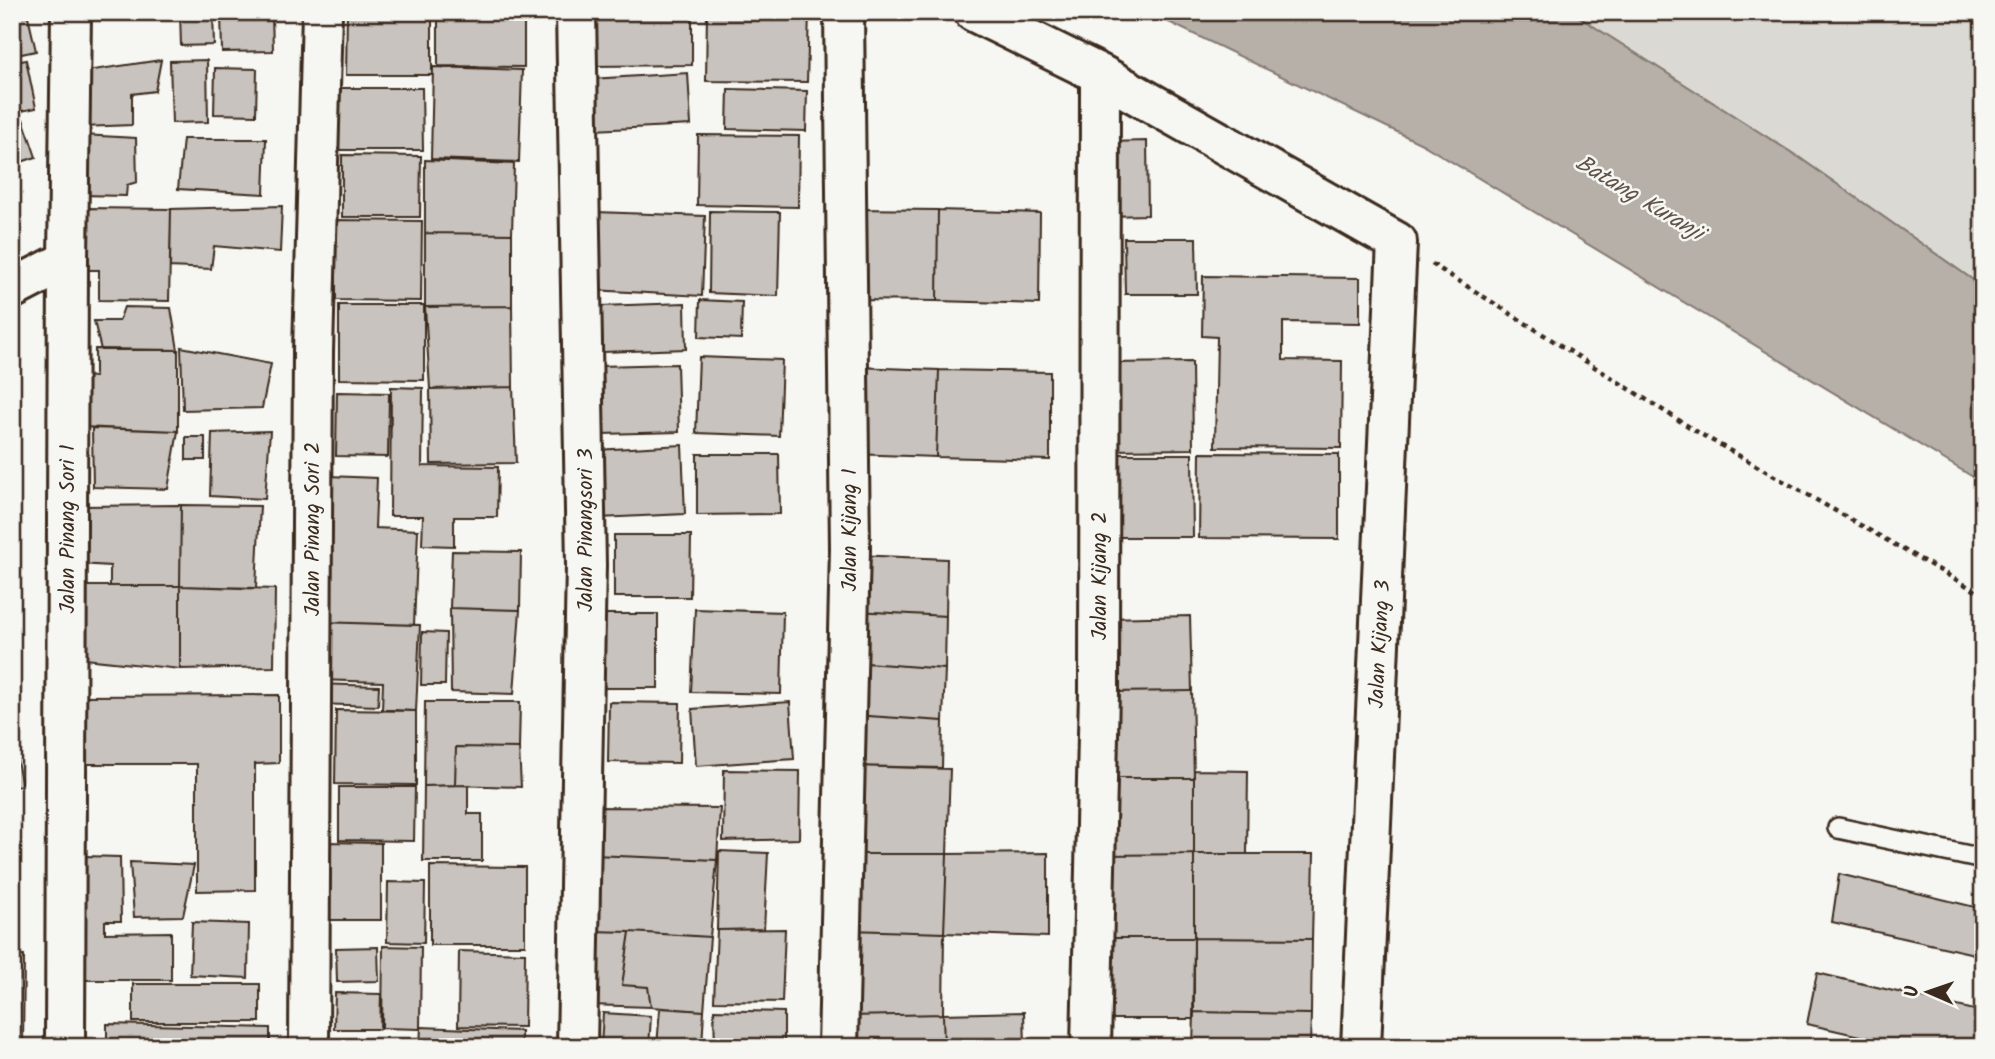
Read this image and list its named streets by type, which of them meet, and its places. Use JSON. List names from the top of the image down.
{
  "streets": {
    "street": [
      "Jalan Pinang Sori 1",
      "Jalan Pinang Sori 2",
      "Jalan Pinangsori 3",
      "Jalan Kijang 1",
      "Jalan Kijang 2",
      "Jalan Kijang 3"
    ]
  },
  "water": ["Batang Kuranji"],
  "north": "left"
}
